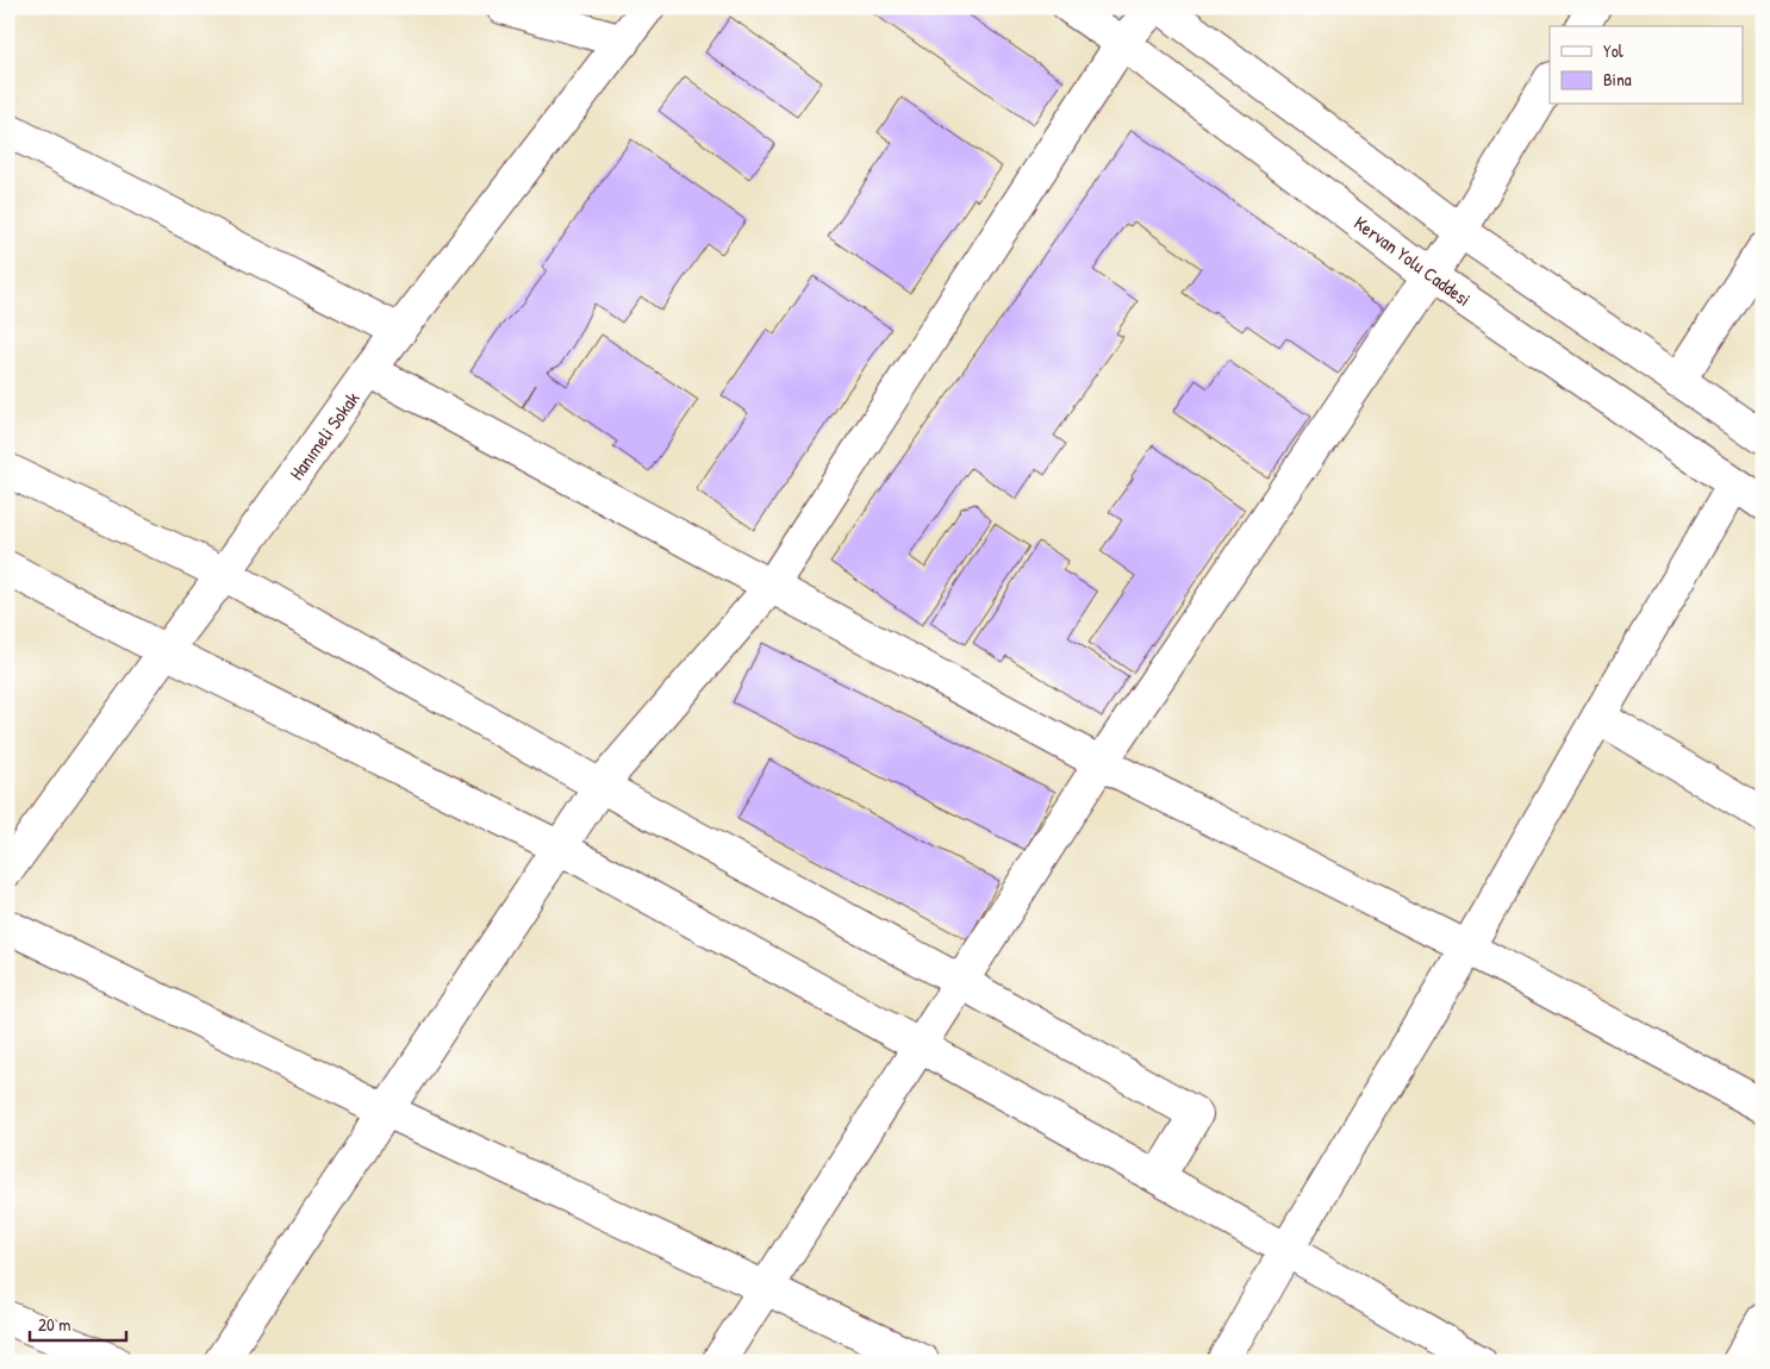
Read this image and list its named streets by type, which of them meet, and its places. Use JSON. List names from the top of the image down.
{
  "streets": {
    "street": ["Kervan Yolu Caddesi", "Hanımeli Sokak"]
  },
  "legend": ["Yol", "Bina"],
  "scale_bar": "20 m"
}
